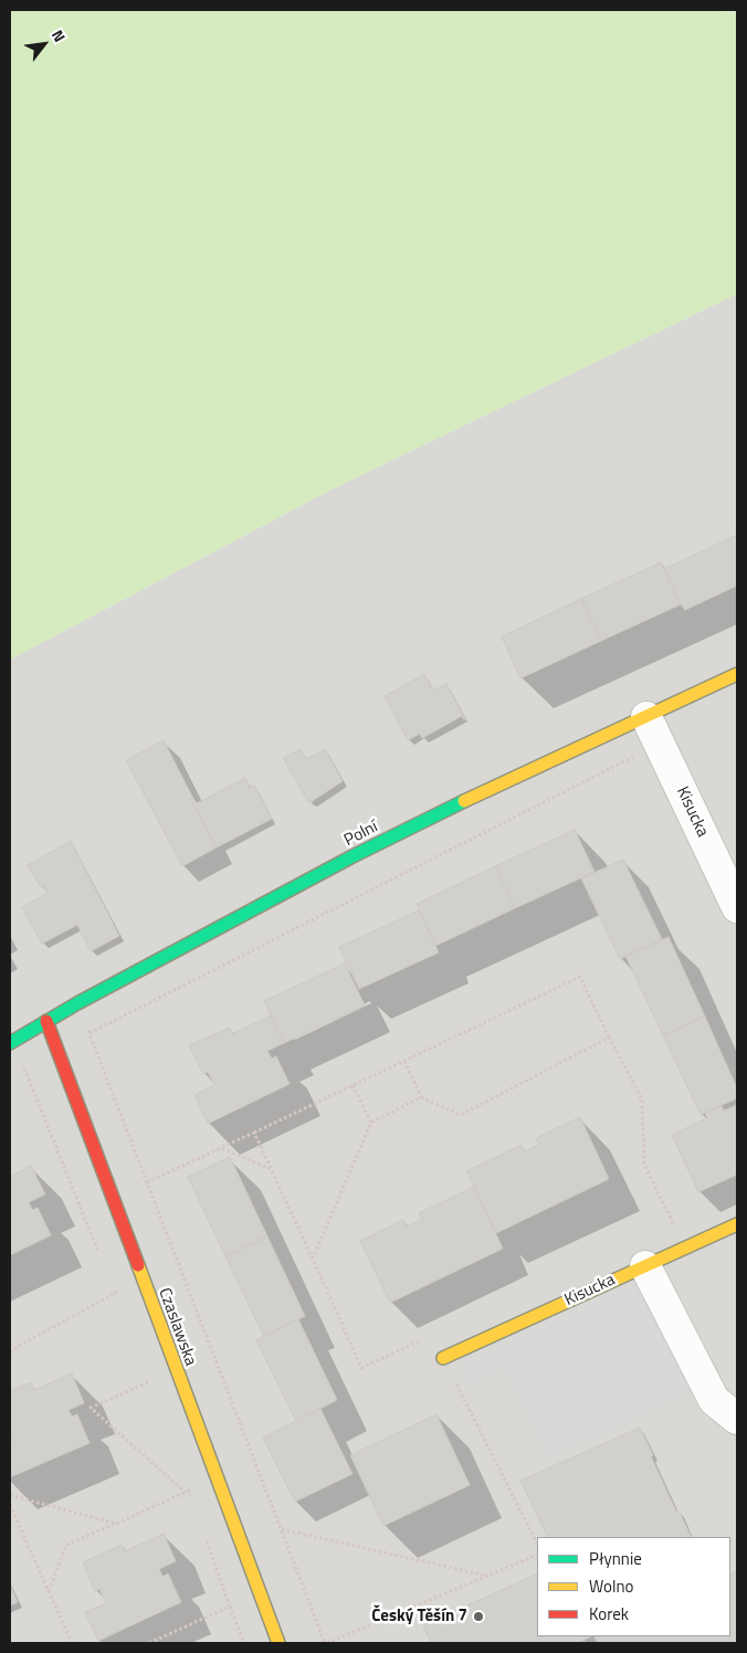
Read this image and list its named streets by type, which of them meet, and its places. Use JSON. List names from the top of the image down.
{
  "streets": {
    "street": ["Kisucka", "Polní", "Czaslawska"]
  },
  "crossings": [
    ["Kisucka", "Polní"],
    ["Polní", "Czaslawska"]
  ],
  "places": ["Český Těšín 7"],
  "legend": ["Płynnie", "Wolno", "Korek"],
  "north": "top right"
}
